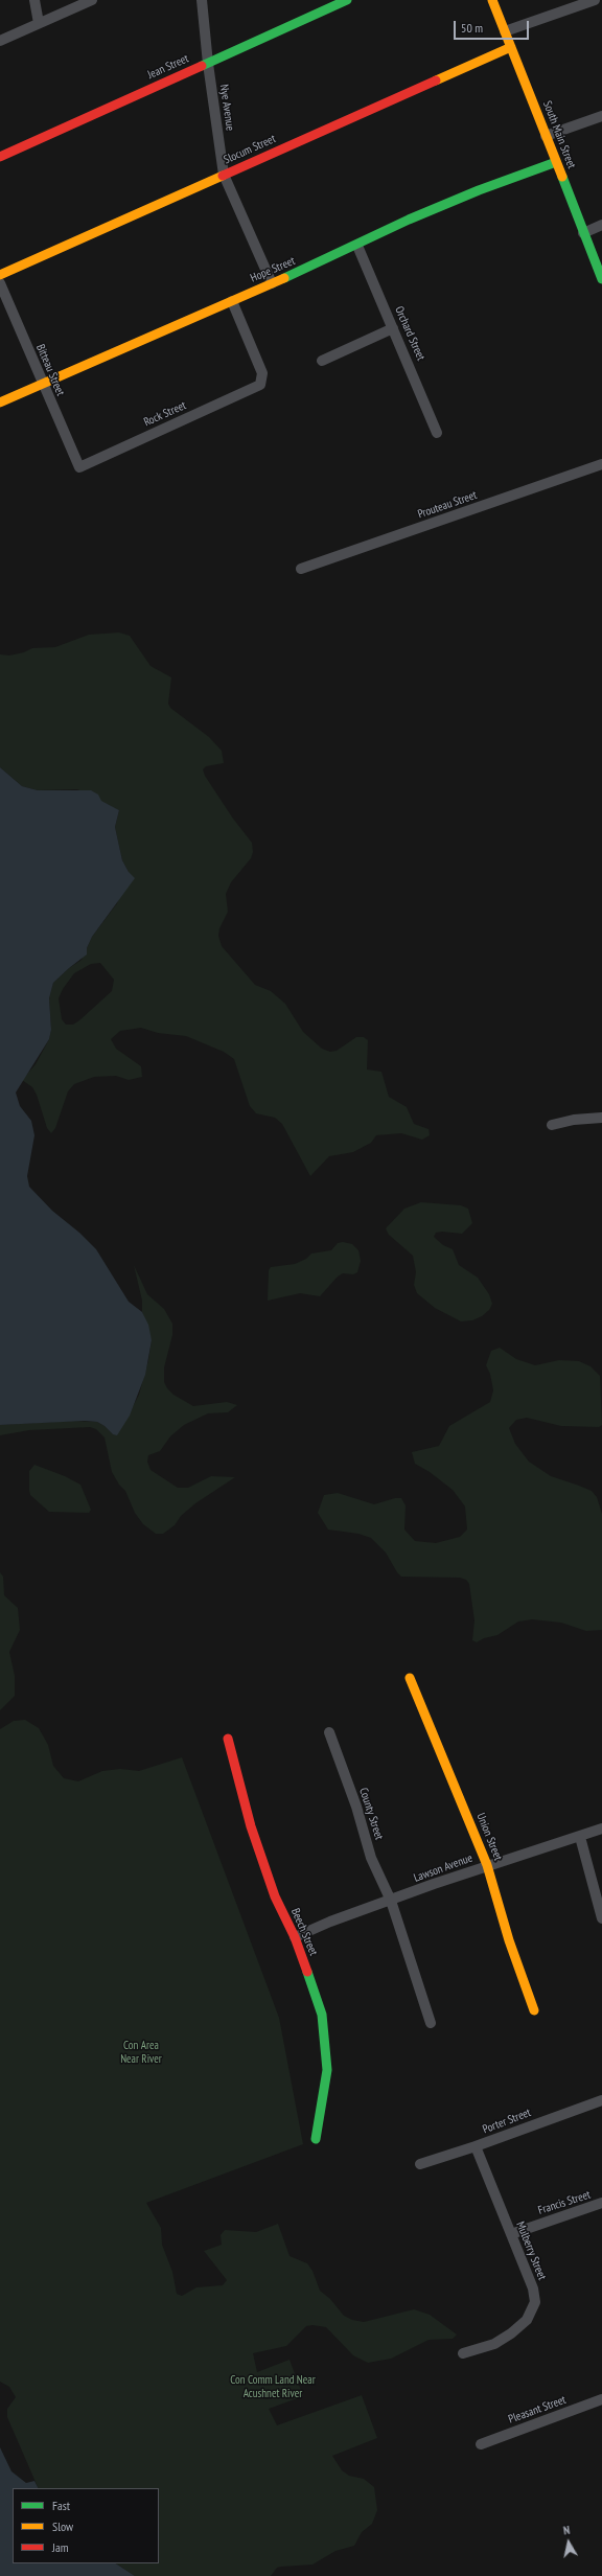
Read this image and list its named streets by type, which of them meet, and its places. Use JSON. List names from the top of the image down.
{
  "streets": {
    "street": [
      "Jean Street",
      "Nye Avenue",
      "South Main Street",
      "Slocum Street",
      "Hope Street",
      "Orchard Street",
      "Bitteau Street",
      "Rock Street",
      "Prouteau Street",
      "County Street",
      "Union Street",
      "Lawson Avenue",
      "Beech Street",
      "Porter Street",
      "Francis Street",
      "Mulberry Street",
      "Pleasant Street"
    ]
  },
  "crossings": [
    ["Jean Street", "Nye Avenue"],
    ["Nye Avenue", "Slocum Street"],
    ["Nye Avenue", "Hope Street"],
    ["South Main Street", "Slocum Street"],
    ["South Main Street", "Hope Street"],
    ["Hope Street", "Orchard Street"],
    ["Hope Street", "Bitteau Street"],
    ["Hope Street", "Rock Street"],
    ["Bitteau Street", "Rock Street"],
    ["County Street", "Lawson Avenue"],
    ["Union Street", "Lawson Avenue"],
    ["Lawson Avenue", "Beech Street"],
    ["Porter Street", "Mulberry Street"],
    ["Francis Street", "Mulberry Street"]
  ],
  "parks": ["Con Area Near River", "Con Comm Land Near Acushnet River"],
  "legend": ["Fast", "Slow", "Jam"],
  "scale_bar": "50 m",
  "north": "top"
}
